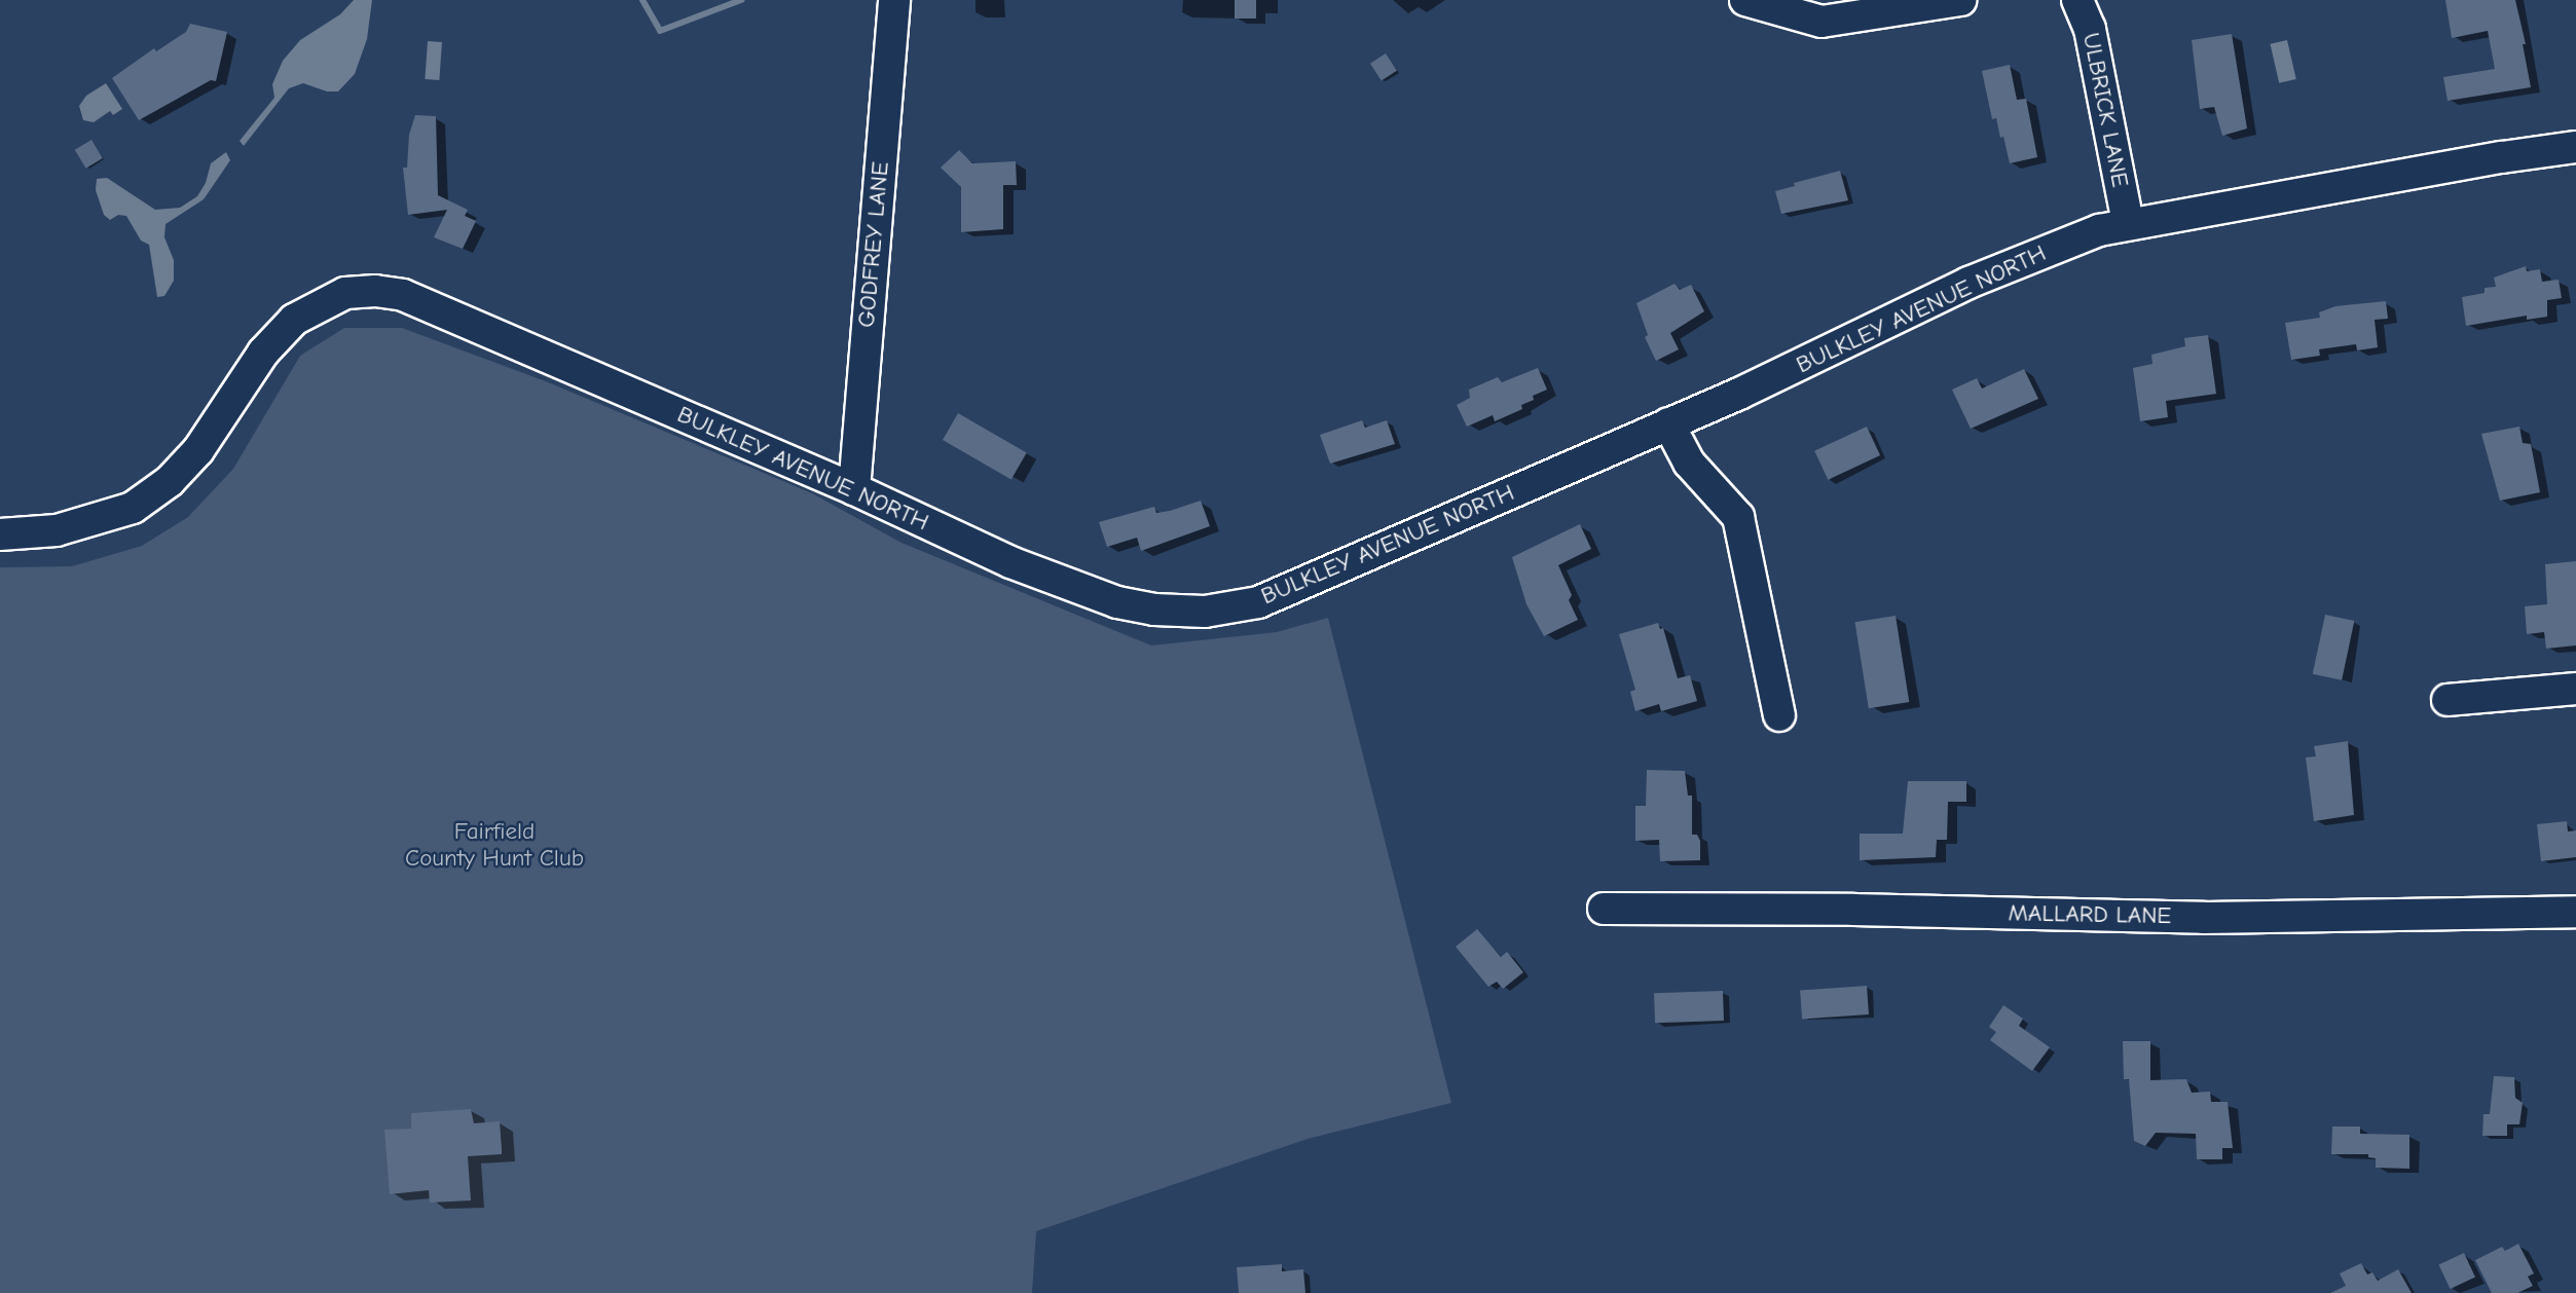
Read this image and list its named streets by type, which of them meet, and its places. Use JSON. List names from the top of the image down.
{
  "streets": {
    "street": [
      "ULBRICK LANE",
      "GODFREY LANE",
      "BULKLEY AVENUE NORTH",
      "MALLARD LANE"
    ]
  },
  "crossings": [
    ["ULBRICK LANE", "BULKLEY AVENUE NORTH"],
    ["GODFREY LANE", "BULKLEY AVENUE NORTH"]
  ],
  "parks": ["Fairfield County Hunt Club"]
}
